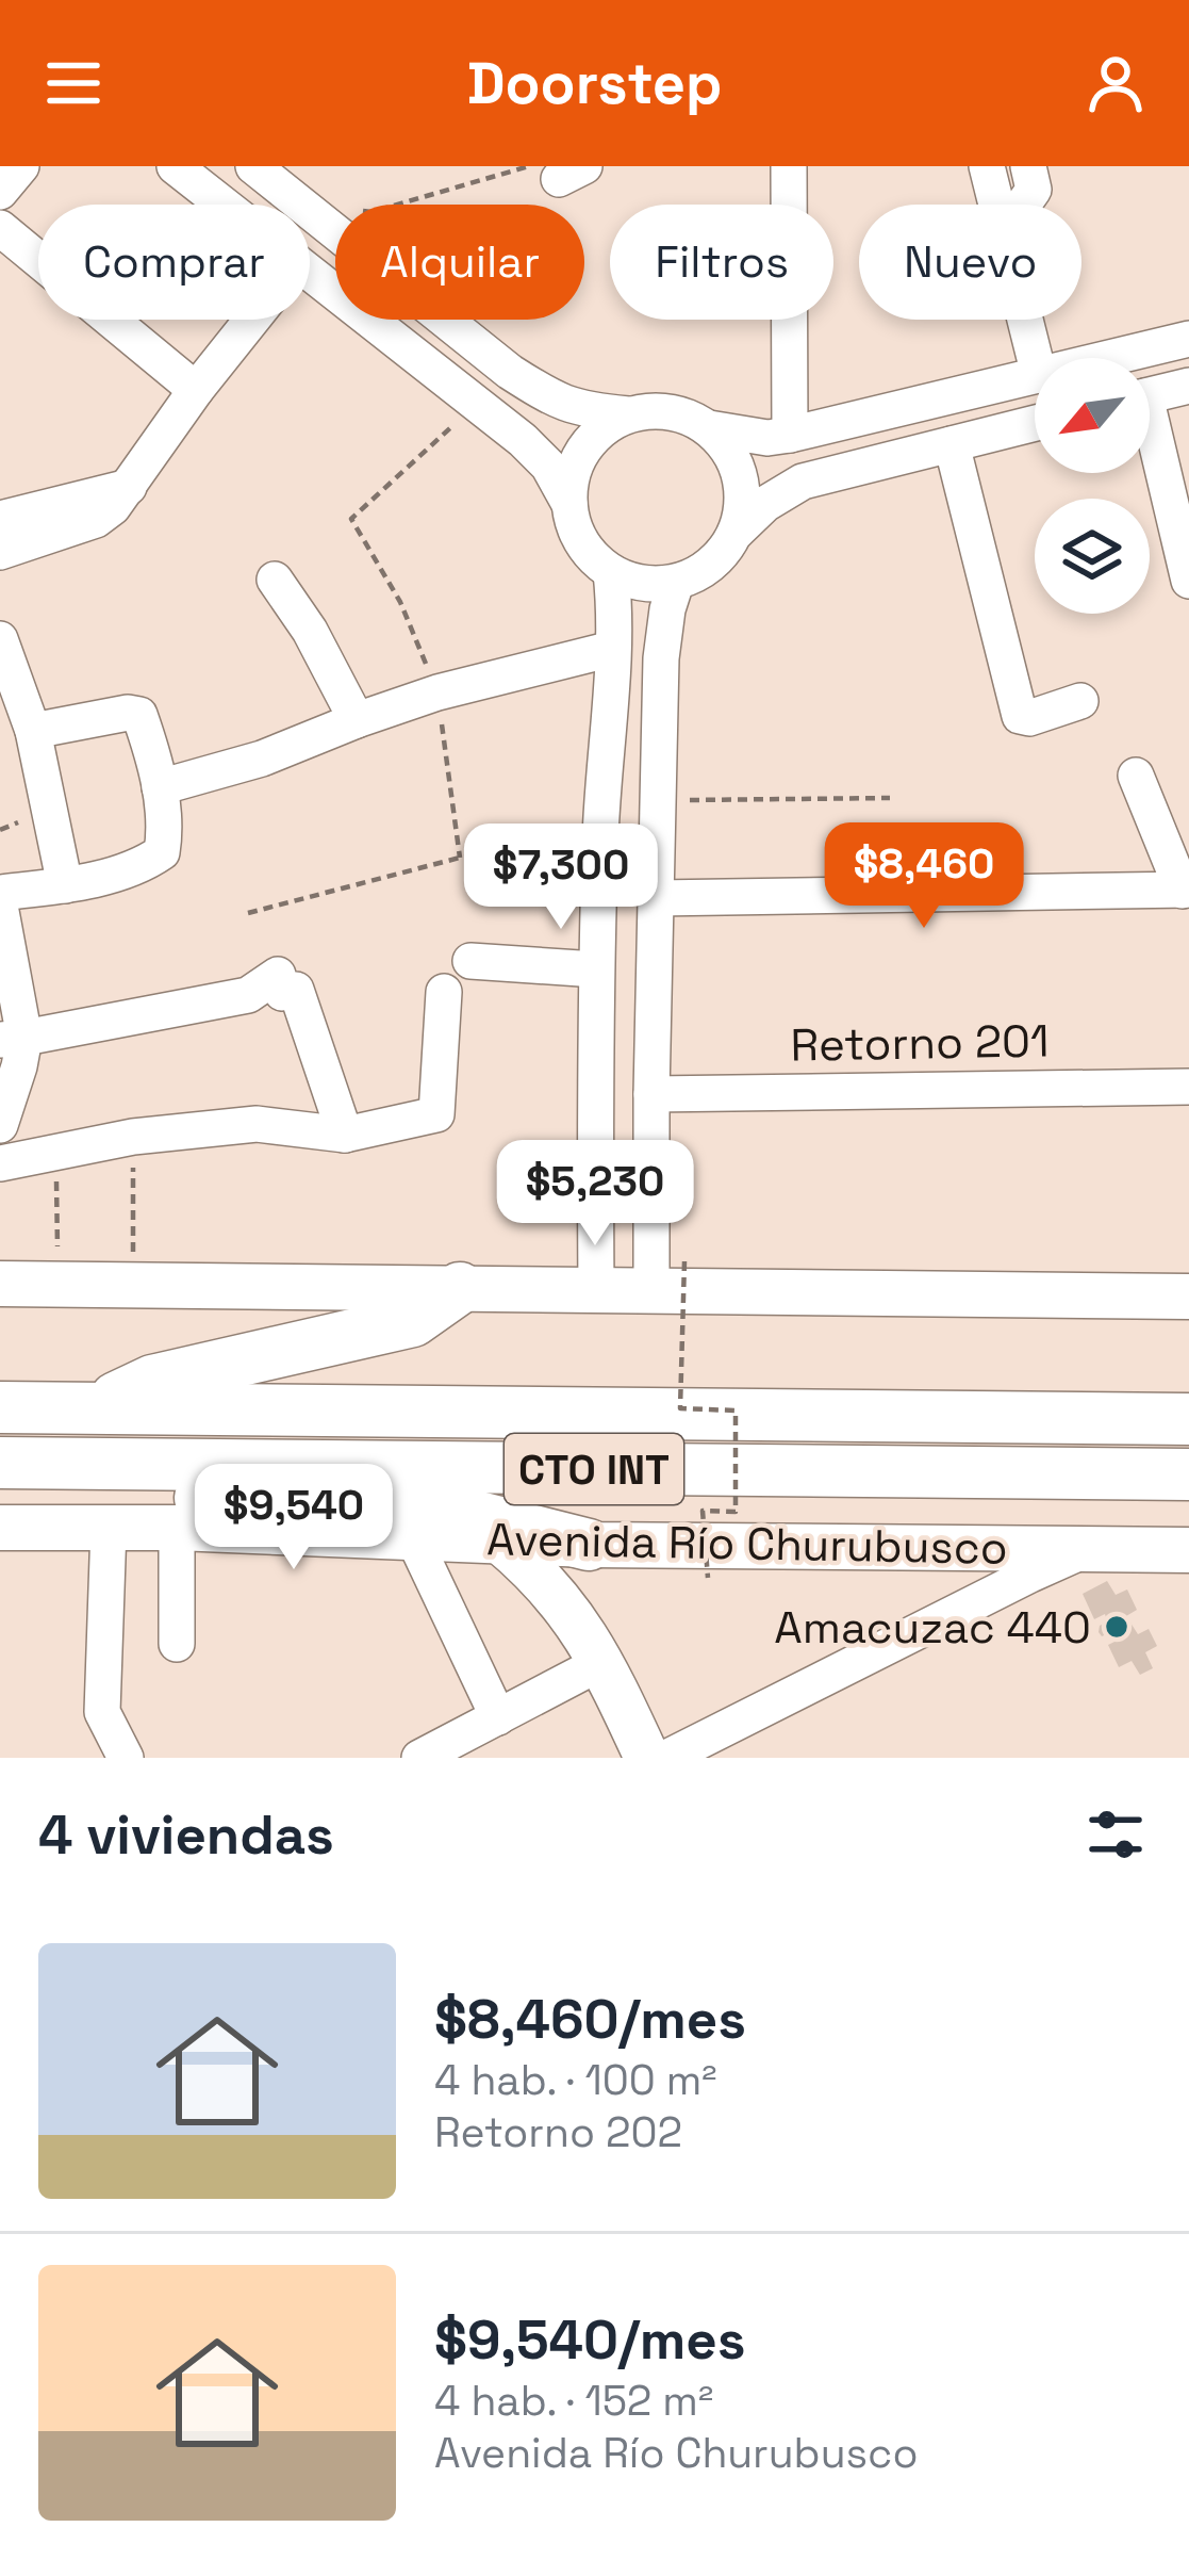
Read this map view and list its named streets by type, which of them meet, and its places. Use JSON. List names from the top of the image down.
{
  "streets": {
    "highway": ["CTO INT"],
    "main road": ["Avenida Río Churubusco"],
    "street": ["Retorno 201"]
  },
  "places": ["Amacuzac 440"],
  "north": "bottom left",
  "page": {
    "header": "Doorstep",
    "chip": [
      "Comprar",
      "Alquilar",
      "Filtros",
      "Nuevo"
    ],
    "price": [
      "$8,460",
      "$7,300",
      "$5,230",
      "$9,540"
    ],
    "heading": "4 viviendas",
    "list": [
      {
        "name": "$8,460/mes",
        "note": "4 hab. · 100 m² · Retorno 202"
      },
      {
        "name": "$9,540/mes",
        "note": "4 hab. · 152 m² · Avenida Río Churubusco"
      }
    ]
  }
}
